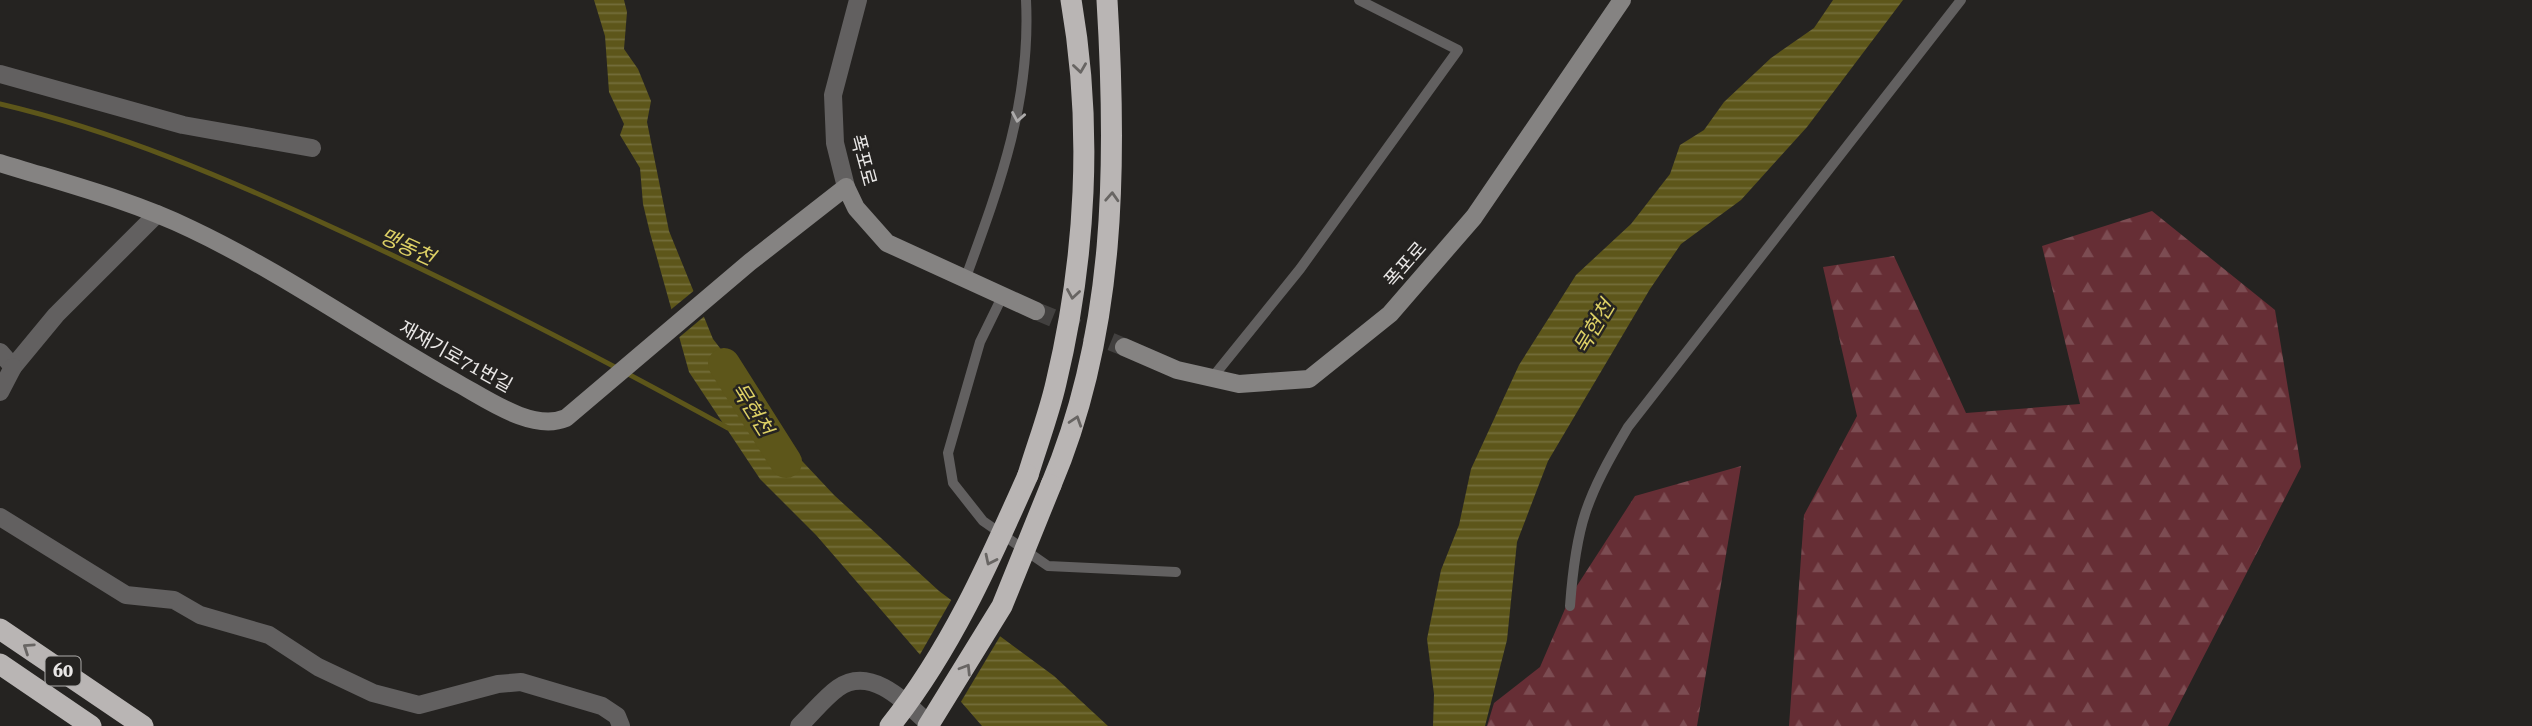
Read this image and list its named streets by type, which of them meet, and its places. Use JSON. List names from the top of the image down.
{
  "streets": {
    "highway": ["60"],
    "main road": ["폭포로", "재재기로71번길"]
  },
  "crossings": [
    ["폭포로", "재재기로71번길"]
  ],
  "water": ["맹동천", "묵현천"]
}
